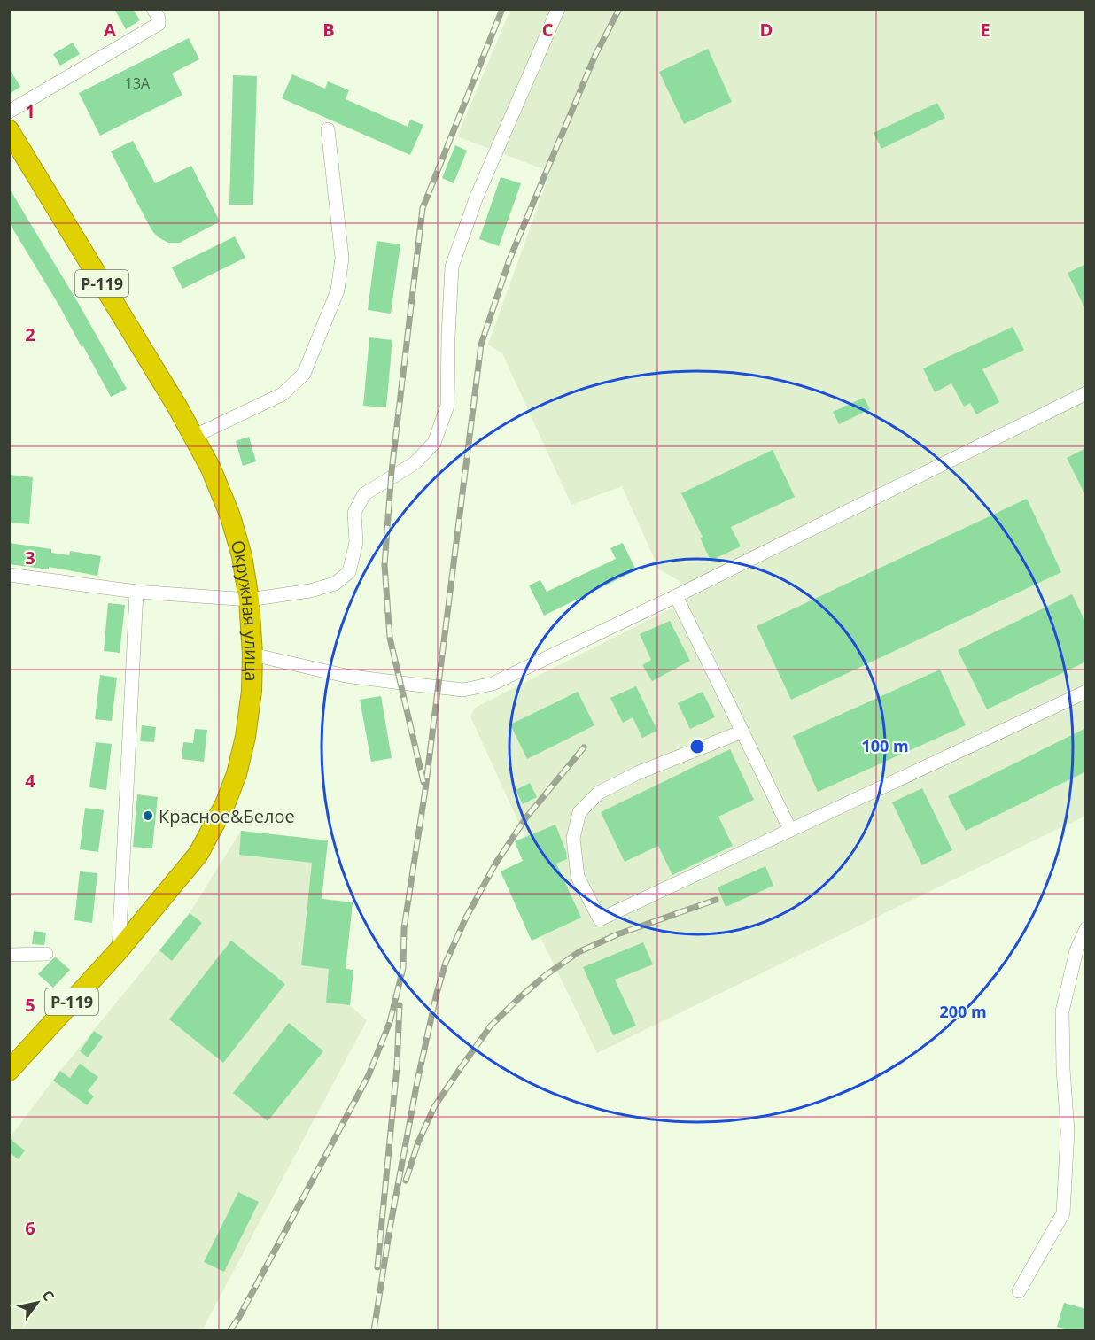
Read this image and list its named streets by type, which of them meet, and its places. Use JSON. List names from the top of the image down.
{
  "streets": {
    "highway": ["Р-119", "Окружная улица"]
  },
  "places": ["Красное&Белое"],
  "house_numbers": ["13А"],
  "north": "top right",
  "grid": {
    "columns": [
      "A",
      "B",
      "C",
      "D",
      "E"
    ],
    "rows": [
      "1",
      "2",
      "3",
      "4",
      "5",
      "6"
    ]
  },
  "rings": ["100 m", "200 m"]
}
